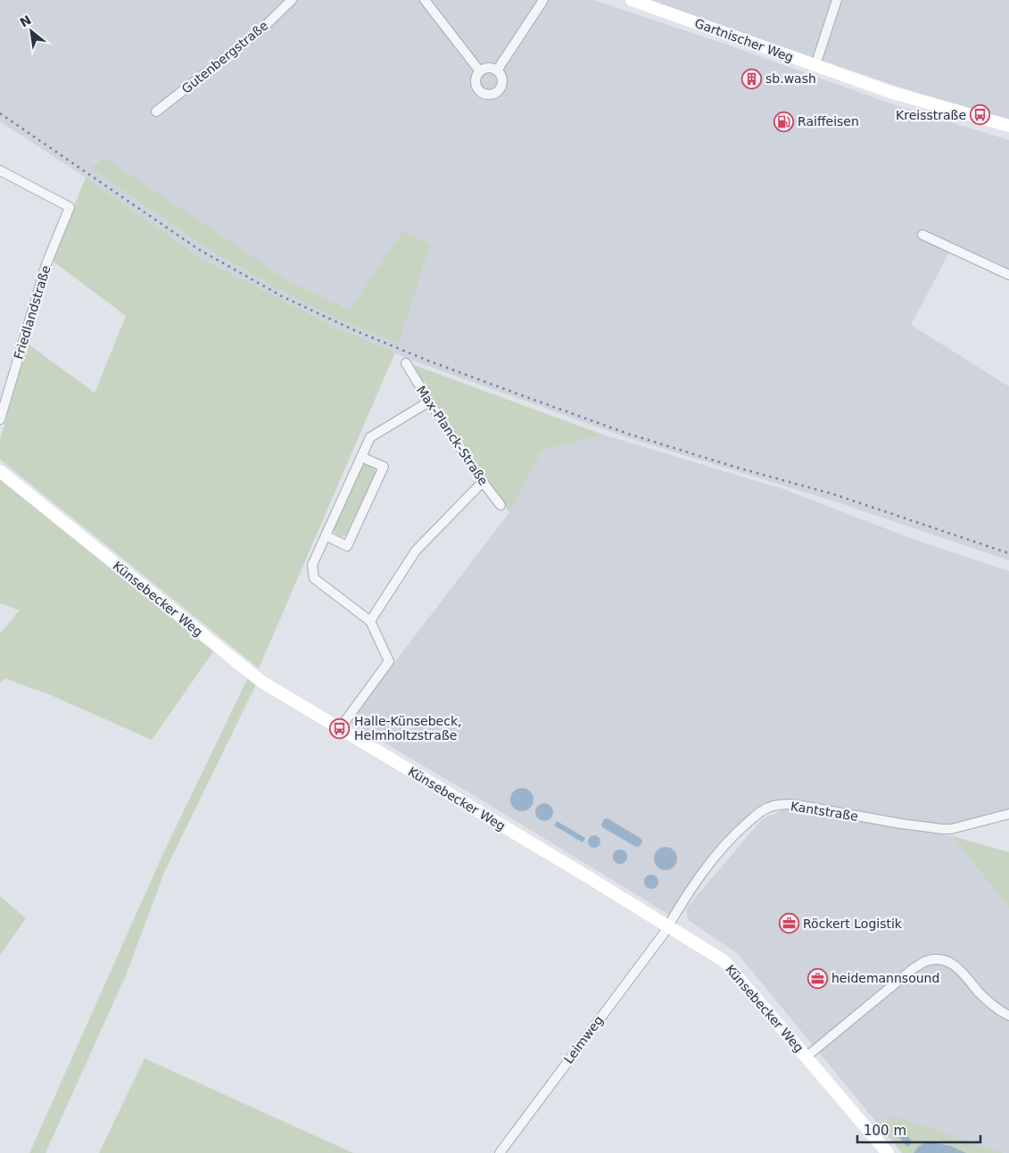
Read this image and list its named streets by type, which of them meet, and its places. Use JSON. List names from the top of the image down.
{
  "streets": {
    "street": [
      "Gartnischer Weg",
      "Gutenbergstraße",
      "Friedlandstraße",
      "Max-Planck-Straße",
      "Künsebecker Weg",
      "Kantstraße",
      "Leimweg"
    ]
  },
  "crossings": [
    ["Künsebecker Weg", "Kantstraße"],
    ["Künsebecker Weg", "Leimweg"],
    ["Kantstraße", "Leimweg"]
  ],
  "places": {
    "building": ["sb.wash"],
    "bus stop": ["Kreisstraße", "Halle-Künsebeck, Helmholtzstraße"],
    "fuel station": ["Raiffeisen"],
    "office": ["Röckert Logistik", "heidemannsound"]
  },
  "scale_bar": "100 m",
  "north": "top left"
}
